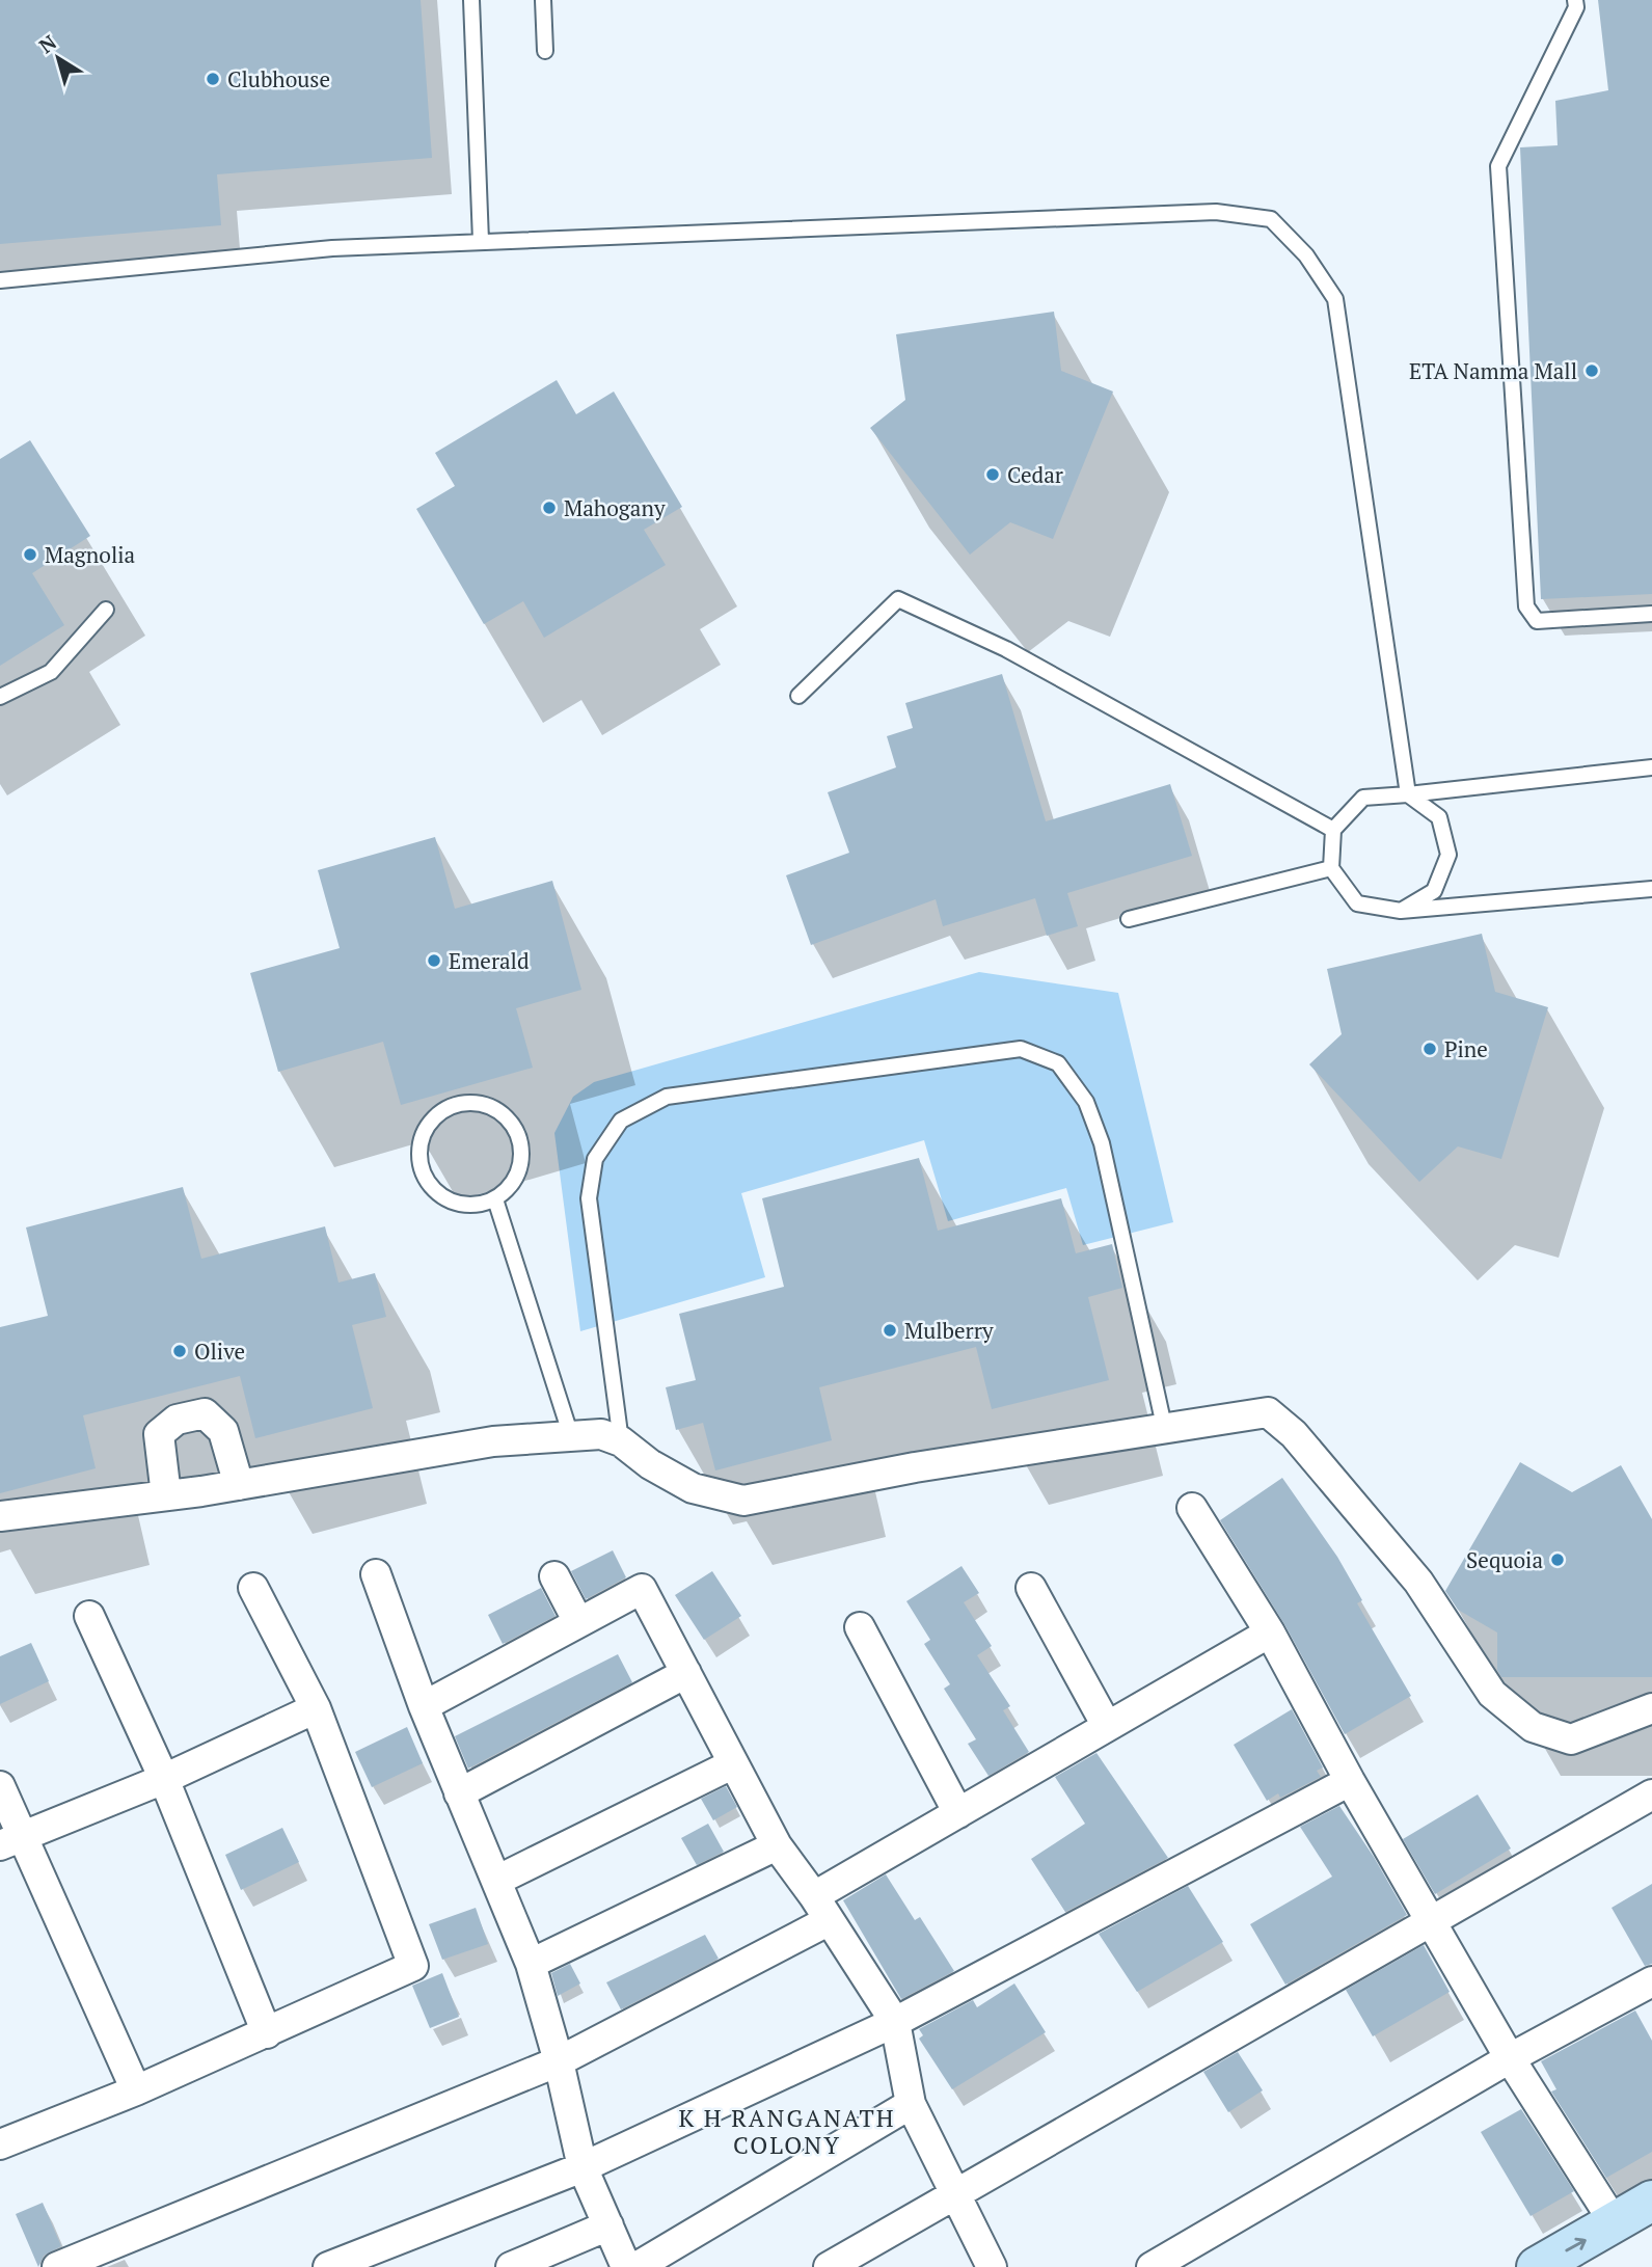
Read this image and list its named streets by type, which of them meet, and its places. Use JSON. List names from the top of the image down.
{
  "districts": ["K H RANGANATH COLONY"],
  "places": [
    "Clubhouse",
    "ETA Namma Mall",
    "Cedar",
    "Mahogany",
    "Magnolia",
    "Emerald",
    "Pine",
    "Mulberry",
    "Olive",
    "Sequoia"
  ],
  "north": "top left"
}
